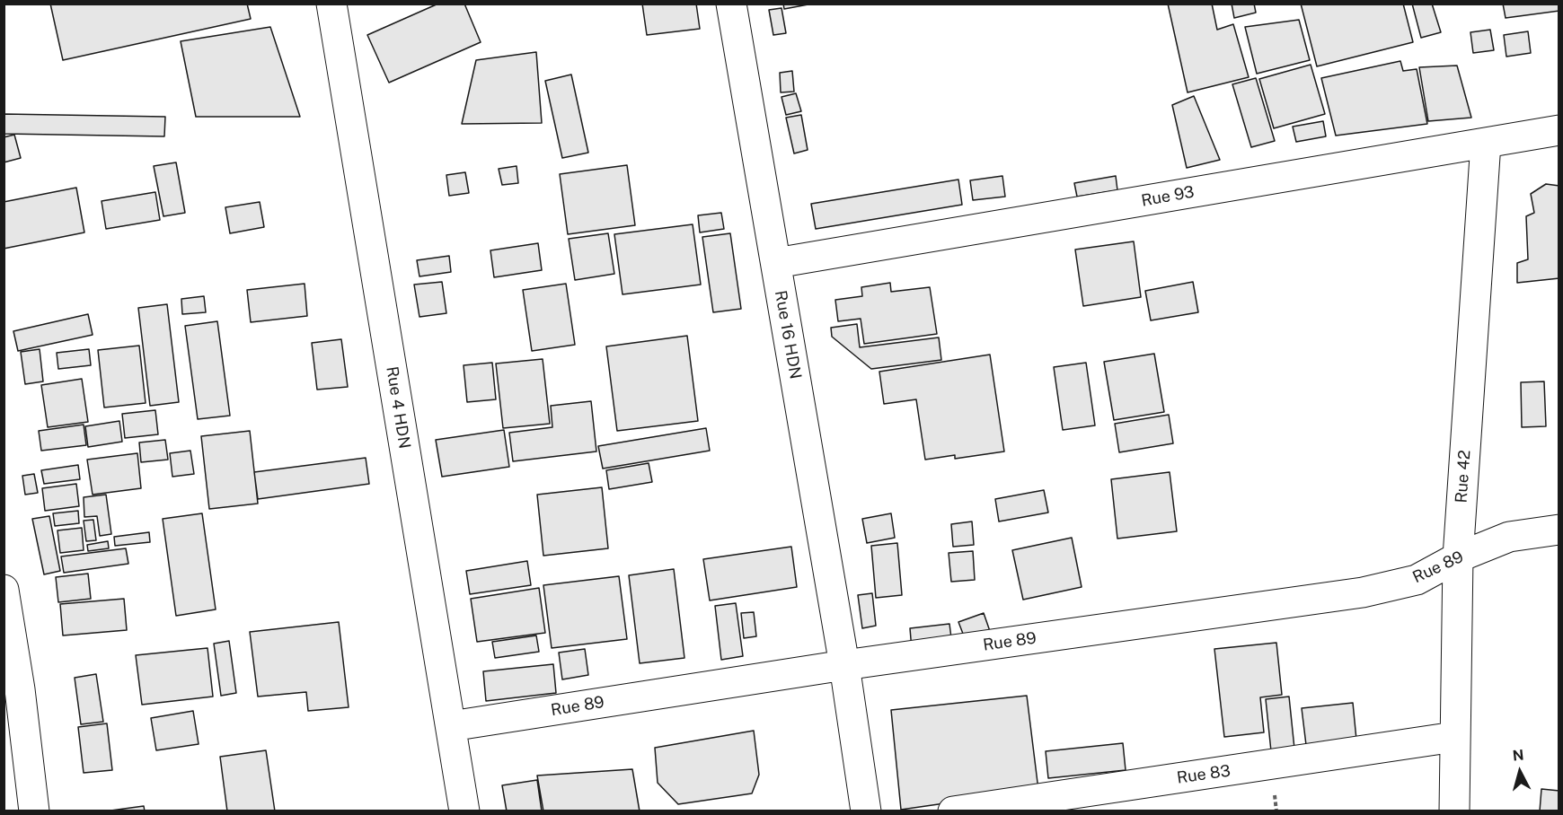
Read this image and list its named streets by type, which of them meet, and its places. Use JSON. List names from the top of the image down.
{
  "streets": {
    "street": [
      "Rue 93",
      "Rue 16 HDN",
      "Rue 4 HDN",
      "Rue 42",
      "Rue 89",
      "Rue 83"
    ]
  },
  "crossings": [
    ["Rue 93", "Rue 16 HDN"],
    ["Rue 93", "Rue 42"],
    ["Rue 16 HDN", "Rue 89"],
    ["Rue 4 HDN", "Rue 89"],
    ["Rue 42", "Rue 89"],
    ["Rue 42", "Rue 83"]
  ],
  "north": "top"
}
